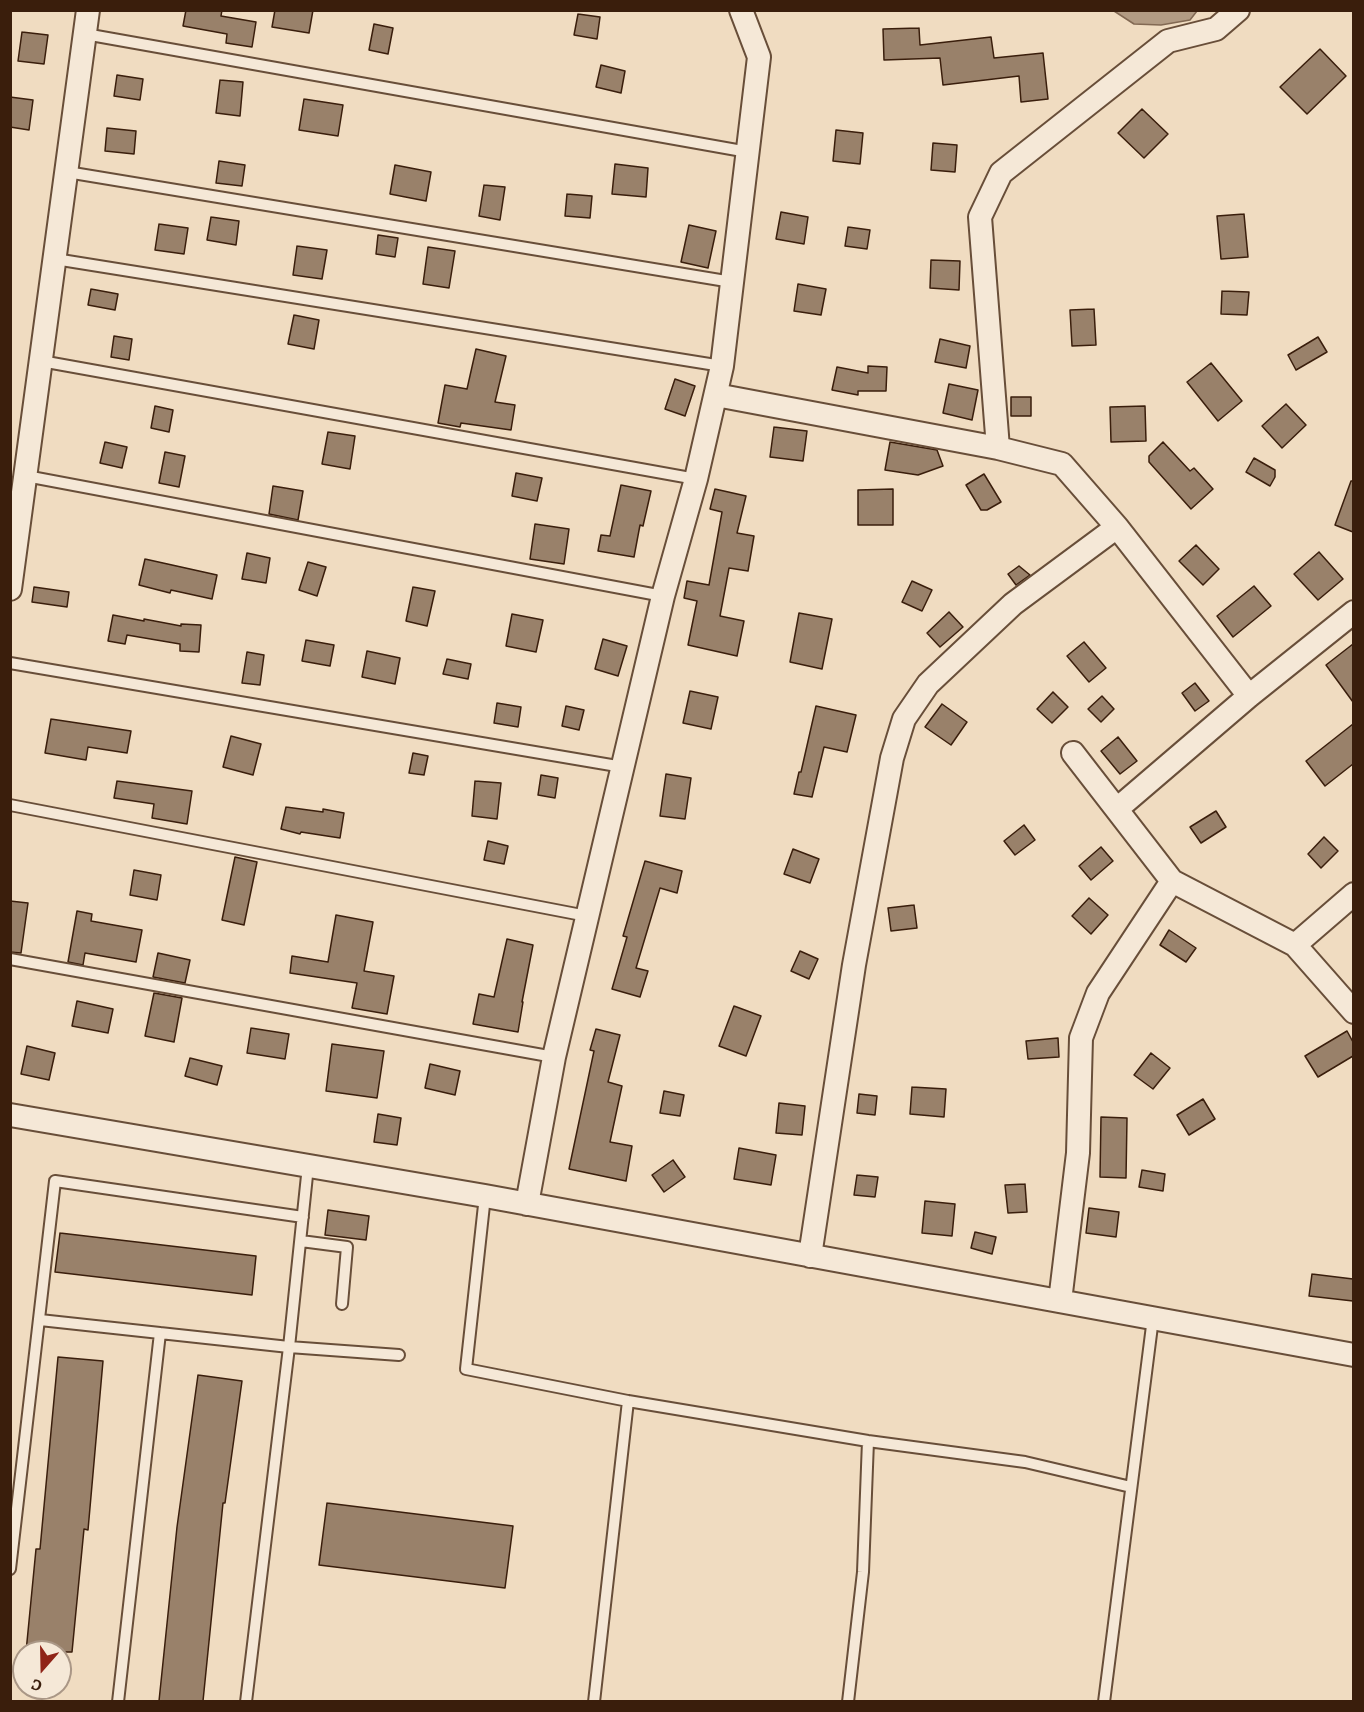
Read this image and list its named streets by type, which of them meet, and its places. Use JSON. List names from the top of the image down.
{
  "north": "bottom"
}
